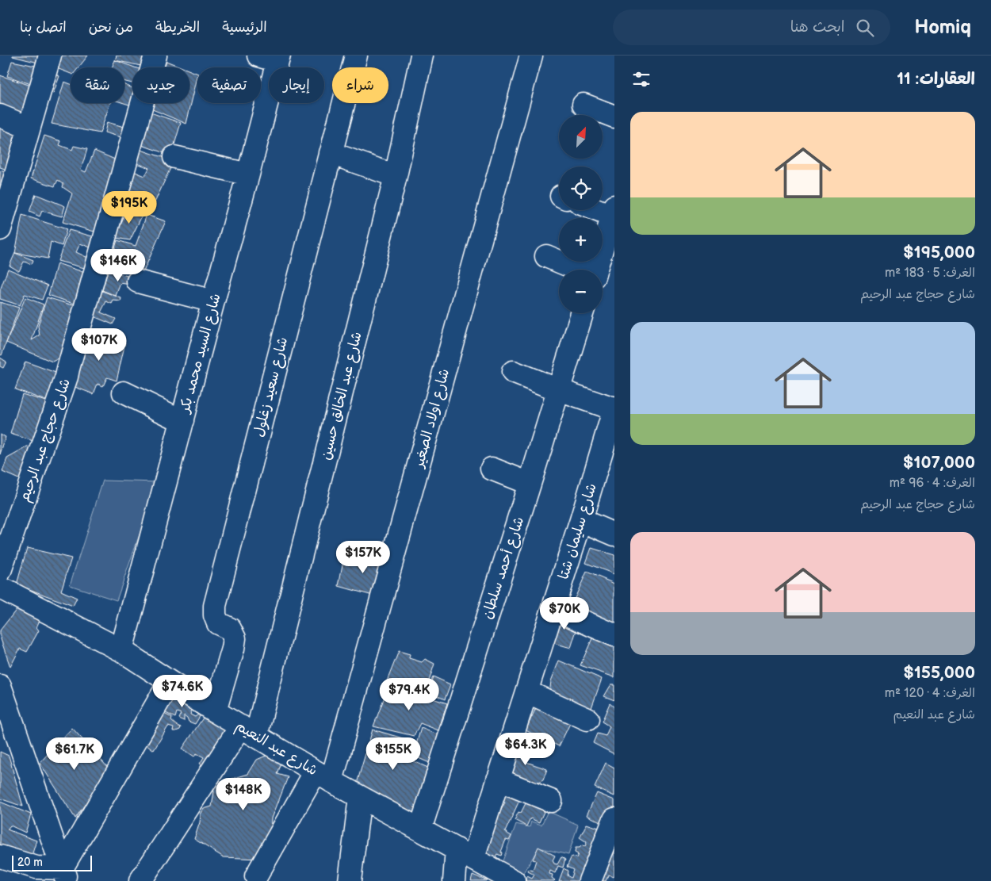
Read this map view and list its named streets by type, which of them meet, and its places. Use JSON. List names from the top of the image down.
{
  "streets": {
    "street": [
      "شارع السيد محمد بكر",
      "شارع سعيد زغلول",
      "شارع عبد الخالق حسين",
      "شارع اولاد الصغير",
      "شارع حجاج عبد الرحيم",
      "شارع سليمان شتا",
      "شارع أحمد سلطان",
      "شارع عبد النعيم"
    ]
  },
  "crossings": [
    ["شارع السيد محمد بكر", "شارع عبد النعيم"],
    ["شارع سعيد زغلول", "شارع عبد النعيم"],
    ["شارع عبد الخالق حسين", "شارع عبد النعيم"],
    ["شارع اولاد الصغير", "شارع عبد النعيم"],
    ["شارع سليمان شتا", "شارع عبد النعيم"],
    ["شارع أحمد سلطان", "شارع عبد النعيم"]
  ],
  "scale_bar": "20 m",
  "north": "top right",
  "page": {
    "header": "Homiq",
    "search": "ابحث هنا",
    "nav": [
      "الرئيسية",
      "الخريطة",
      "من نحن",
      "اتصل بنا"
    ],
    "heading": "العقارات: 11",
    "chip": [
      "شراء",
      "إيجار",
      "تصفية",
      "جديد",
      "شقة"
    ],
    "list": [
      {
        "name": "$195,000",
        "note": "الغرف: 5 · 183 m² · شارع حجاج عبد الرحيم"
      },
      {
        "name": "$107,000",
        "note": "الغرف: 4 · 96 m² · شارع حجاج عبد الرحيم"
      },
      {
        "name": "$155,000",
        "note": "الغرف: 4 · 120 m² · شارع عبد النعيم"
      }
    ],
    "map_buttons": ["+", "−"],
    "price": [
      "$195K",
      "$146K",
      "$107K",
      "$157K",
      "$70K",
      "$74.6K",
      "$79.4K",
      "$64.3K",
      "$61.7K",
      "$155K",
      "$148K"
    ],
    "scale": "20 m"
  }
}
